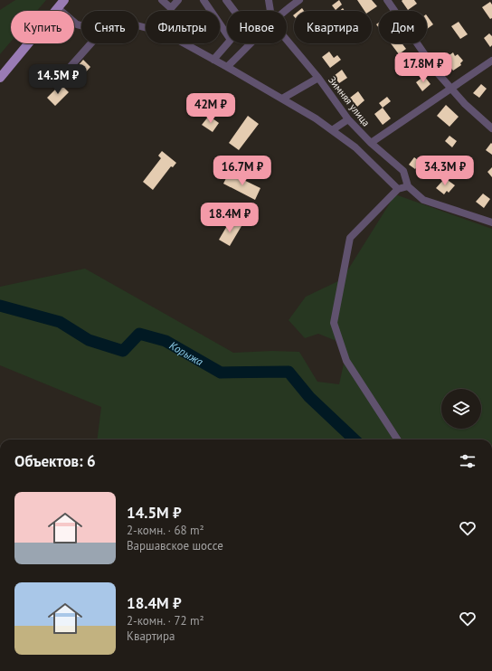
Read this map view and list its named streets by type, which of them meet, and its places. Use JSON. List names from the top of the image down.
{
  "streets": {
    "street": ["Зимняя улица"]
  },
  "water": ["Корыжа"],
  "page": {
    "chip": [
      "Купить",
      "Снять",
      "Фильтры",
      "Новое",
      "Квартира",
      "Дом"
    ],
    "price": [
      "17.8M ₽",
      "14.5M ₽",
      "42M ₽",
      "16.7M ₽",
      "34.3M ₽",
      "18.4M ₽"
    ],
    "heading": "Объектов: 6",
    "list": [
      {
        "name": "14.5M ₽",
        "note": "2-комн. · 68 m² · Варшавское шоссе"
      },
      {
        "name": "18.4M ₽",
        "note": "2-комн. · 72 m² · Квартира"
      }
    ]
  }
}
